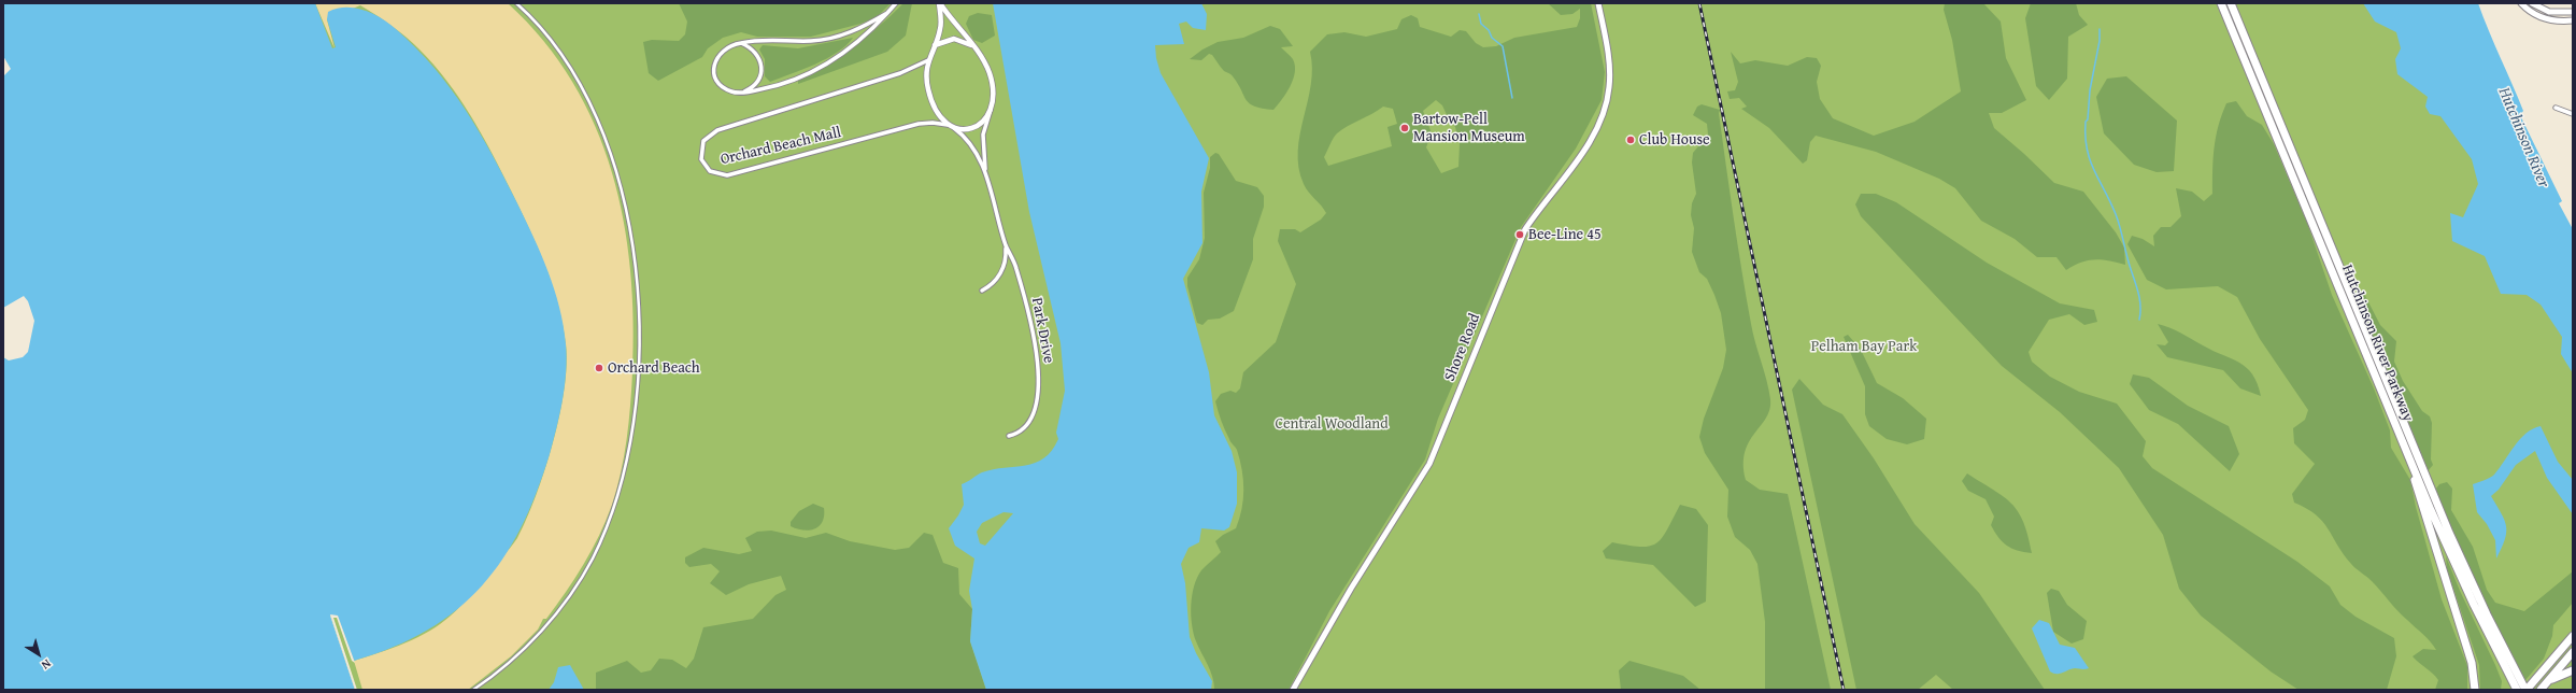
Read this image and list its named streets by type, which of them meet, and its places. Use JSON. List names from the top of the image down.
{
  "streets": {
    "highway": ["Hutchinson River Parkway"],
    "main road": ["Shore Road"],
    "street": ["Orchard Beach Mall", "Park Drive"]
  },
  "crossings": [
    ["Orchard Beach Mall", "Park Drive"]
  ],
  "water": ["Hutchinson River"],
  "parks": ["Pelham Bay Park", "Central Woodland"],
  "places": [
    "Bartow-Pell Mansion Museum",
    "Club House",
    "Bee-Line 45",
    "Orchard Beach"
  ],
  "north": "bottom right"
}
